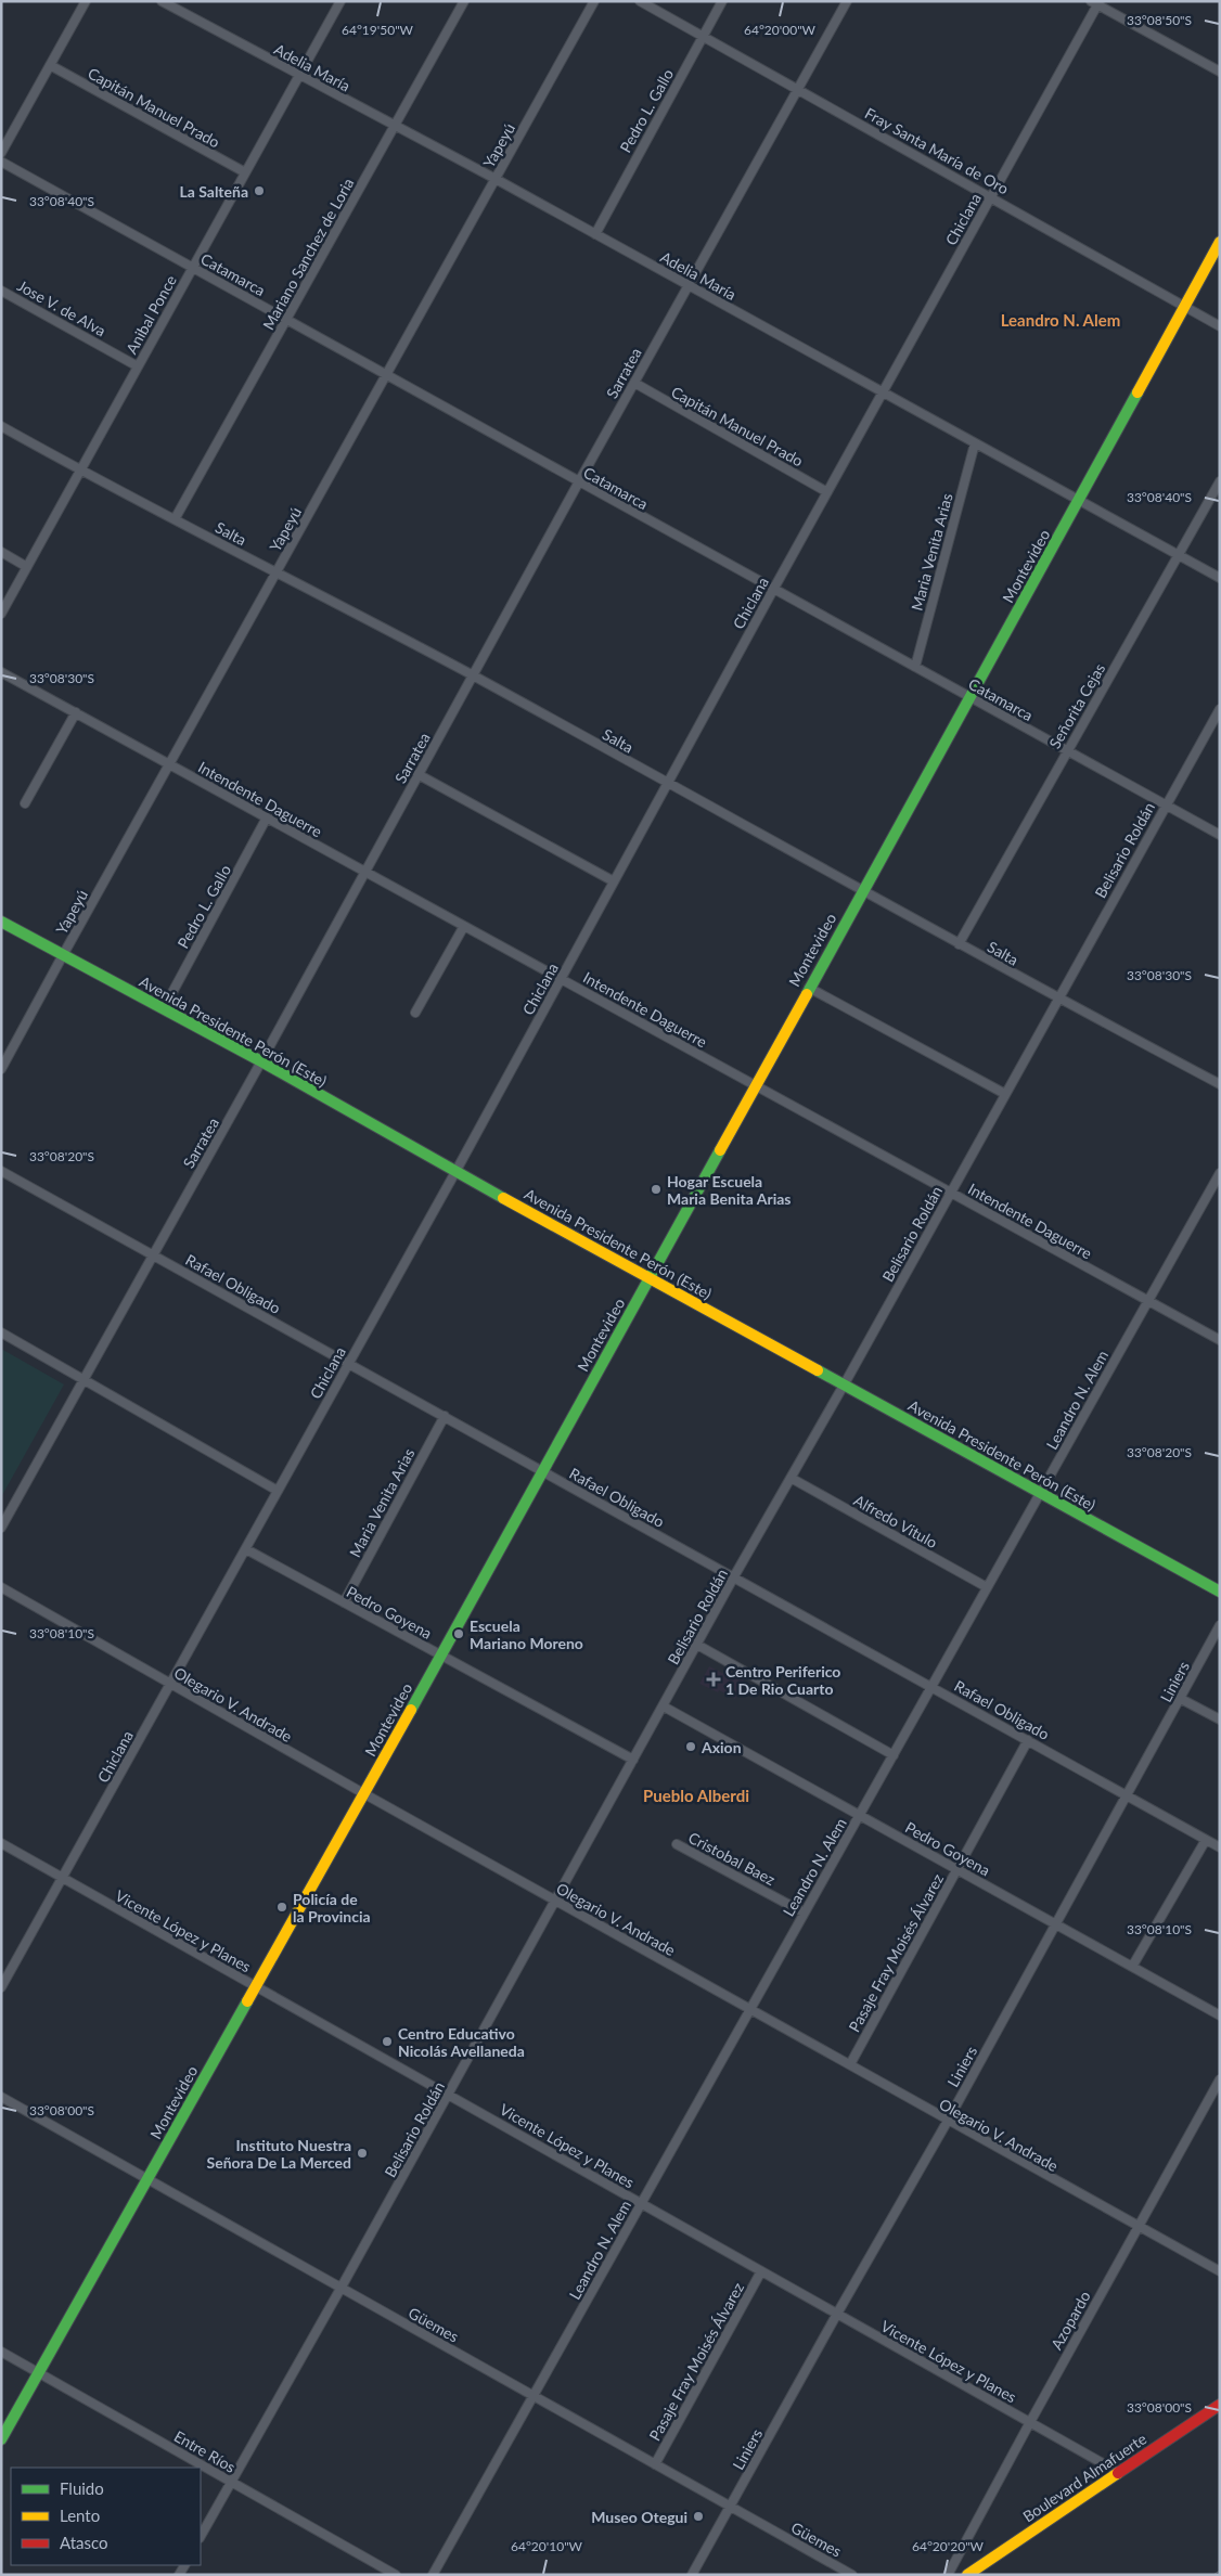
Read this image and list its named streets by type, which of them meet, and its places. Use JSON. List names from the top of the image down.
{
  "streets": {
    "street": [
      "Adelia María",
      "Capitán Manuel Prado",
      "Pedro L. Gallo",
      "Yapeyú",
      "Fray Santa María de Oro",
      "Chiclana",
      "Mariano Sanchez de Loria",
      "Catamarca",
      "Jose V. de Alva",
      "Anibal Ponce",
      "Sarratea",
      "Salta",
      "Maria Venita Arias",
      "Montevideo",
      "Señorita Cejas",
      "Intendente Daguerre",
      "Belisario Roldán",
      "Avenida Presidente Perón (Este)",
      "Rafael Obligado",
      "Leandro N. Alem",
      "Alfredo Vitulo",
      "Pedro Goyena",
      "Liniers",
      "Olegario V. Andrade",
      "Cristobal Baez",
      "Vicente López y Planes",
      "Pasaje Fray Moisés Álvarez",
      "Azopardo",
      "Güemes",
      "Entre Ríos",
      "Boulevard Almafuerte"
    ]
  },
  "crossings": [
    ["Adelia María", "Pedro L. Gallo"],
    ["Adelia María", "Yapeyú"],
    ["Adelia María", "Chiclana"],
    ["Adelia María", "Mariano Sanchez de Loria"],
    ["Adelia María", "Anibal Ponce"],
    ["Adelia María", "Sarratea"],
    ["Adelia María", "Maria Venita Arias"],
    ["Adelia María", "Montevideo"],
    ["Adelia María", "Señorita Cejas"],
    ["Capitán Manuel Prado", "Chiclana"],
    ["Capitán Manuel Prado", "Anibal Ponce"],
    ["Capitán Manuel Prado", "Sarratea"],
    ["Pedro L. Gallo", "Fray Santa María de Oro"],
    ["Pedro L. Gallo", "Intendente Daguerre"],
    ["Pedro L. Gallo", "Avenida Presidente Perón (Este)"],
    ["Yapeyú", "Catamarca"],
    ["Yapeyú", "Salta"],
    ["Yapeyú", "Intendente Daguerre"],
    ["Yapeyú", "Avenida Presidente Perón (Este)"],
    ["Fray Santa María de Oro", "Chiclana"],
    ["Fray Santa María de Oro", "Sarratea"],
    ["Fray Santa María de Oro", "Montevideo"],
    ["Chiclana", "Catamarca"],
    ["Chiclana", "Salta"],
    ["Chiclana", "Intendente Daguerre"],
    ["Chiclana", "Avenida Presidente Perón (Este)"],
    ["Chiclana", "Rafael Obligado"],
    ["Chiclana", "Pedro Goyena"],
    ["Chiclana", "Olegario V. Andrade"],
    ["Chiclana", "Vicente López y Planes"],
    ["Mariano Sanchez de Loria", "Catamarca"],
    ["Mariano Sanchez de Loria", "Salta"],
    ["Catamarca", "Anibal Ponce"],
    ["Catamarca", "Sarratea"],
    ["Catamarca", "Maria Venita Arias"],
    ["Catamarca", "Montevideo"],
    ["Catamarca", "Señorita Cejas"],
    ["Catamarca", "Belisario Roldán"],
    ["Jose V. de Alva", "Anibal Ponce"],
    ["Anibal Ponce", "Salta"],
    ["Sarratea", "Salta"],
    ["Sarratea", "Intendente Daguerre"],
    ["Sarratea", "Avenida Presidente Perón (Este)"],
    ["Sarratea", "Rafael Obligado"],
    ["Salta", "Montevideo"],
    ["Salta", "Señorita Cejas"],
    ["Salta", "Belisario Roldán"],
    ["Maria Venita Arias", "Rafael Obligado"],
    ["Maria Venita Arias", "Pedro Goyena"],
    ["Montevideo", "Intendente Daguerre"],
    ["Montevideo", "Avenida Presidente Perón (Este)"],
    ["Montevideo", "Rafael Obligado"],
    ["Montevideo", "Pedro Goyena"],
    ["Montevideo", "Olegario V. Andrade"],
    ["Montevideo", "Vicente López y Planes"],
    ["Montevideo", "Güemes"],
    ["Montevideo", "Entre Ríos"],
    ["Intendente Daguerre", "Belisario Roldán"],
    ["Intendente Daguerre", "Leandro N. Alem"],
    ["Belisario Roldán", "Avenida Presidente Perón (Este)"],
    ["Belisario Roldán", "Rafael Obligado"],
    ["Belisario Roldán", "Alfredo Vitulo"],
    ["Belisario Roldán", "Pedro Goyena"],
    ["Belisario Roldán", "Olegario V. Andrade"],
    ["Belisario Roldán", "Vicente López y Planes"],
    ["Belisario Roldán", "Güemes"],
    ["Belisario Roldán", "Entre Ríos"],
    ["Avenida Presidente Perón (Este)", "Leandro N. Alem"],
    ["Rafael Obligado", "Leandro N. Alem"],
    ["Rafael Obligado", "Liniers"],
    ["Rafael Obligado", "Pasaje Fray Moisés Álvarez"],
    ["Leandro N. Alem", "Alfredo Vitulo"],
    ["Leandro N. Alem", "Pedro Goyena"],
    ["Leandro N. Alem", "Olegario V. Andrade"],
    ["Leandro N. Alem", "Cristobal Baez"],
    ["Leandro N. Alem", "Vicente López y Planes"],
    ["Leandro N. Alem", "Güemes"],
    ["Pedro Goyena", "Liniers"],
    ["Pedro Goyena", "Pasaje Fray Moisés Álvarez"],
    ["Liniers", "Olegario V. Andrade"],
    ["Liniers", "Vicente López y Planes"],
    ["Liniers", "Güemes"],
    ["Olegario V. Andrade", "Pasaje Fray Moisés Álvarez"],
    ["Olegario V. Andrade", "Azopardo"],
    ["Vicente López y Planes", "Pasaje Fray Moisés Álvarez"],
    ["Vicente López y Planes", "Azopardo"],
    ["Vicente López y Planes", "Boulevard Almafuerte"],
    ["Pasaje Fray Moisés Álvarez", "Güemes"]
  ],
  "districts": ["Leandro N. Alem", "Pueblo Alberdi"],
  "places": {
    "other": [
      "La Salteña",
      "Hogar Escuela Maria Benita Arias",
      "Escuela Mariano Moreno",
      "Axion",
      "Policía de la Provincia",
      "Centro Educativo Nicolás Avellaneda",
      "Instituto Nuestra Señora De La Merced",
      "Museo Otegui"
    ],
    "health": ["Centro Periferico 1 De Rio Cuarto"]
  },
  "legend": ["Fluido", "Lento", "Atasco"],
  "coordinates": [
    "33°08'50\"S",
    "64°19'50\"W",
    "64°20'00\"W",
    "33°08'40\"S",
    "33°08'30\"S",
    "33°08'20\"S",
    "33°08'10\"S",
    "33°08'00\"S",
    "64°20'10\"W",
    "64°20'20\"W"
  ]
}
